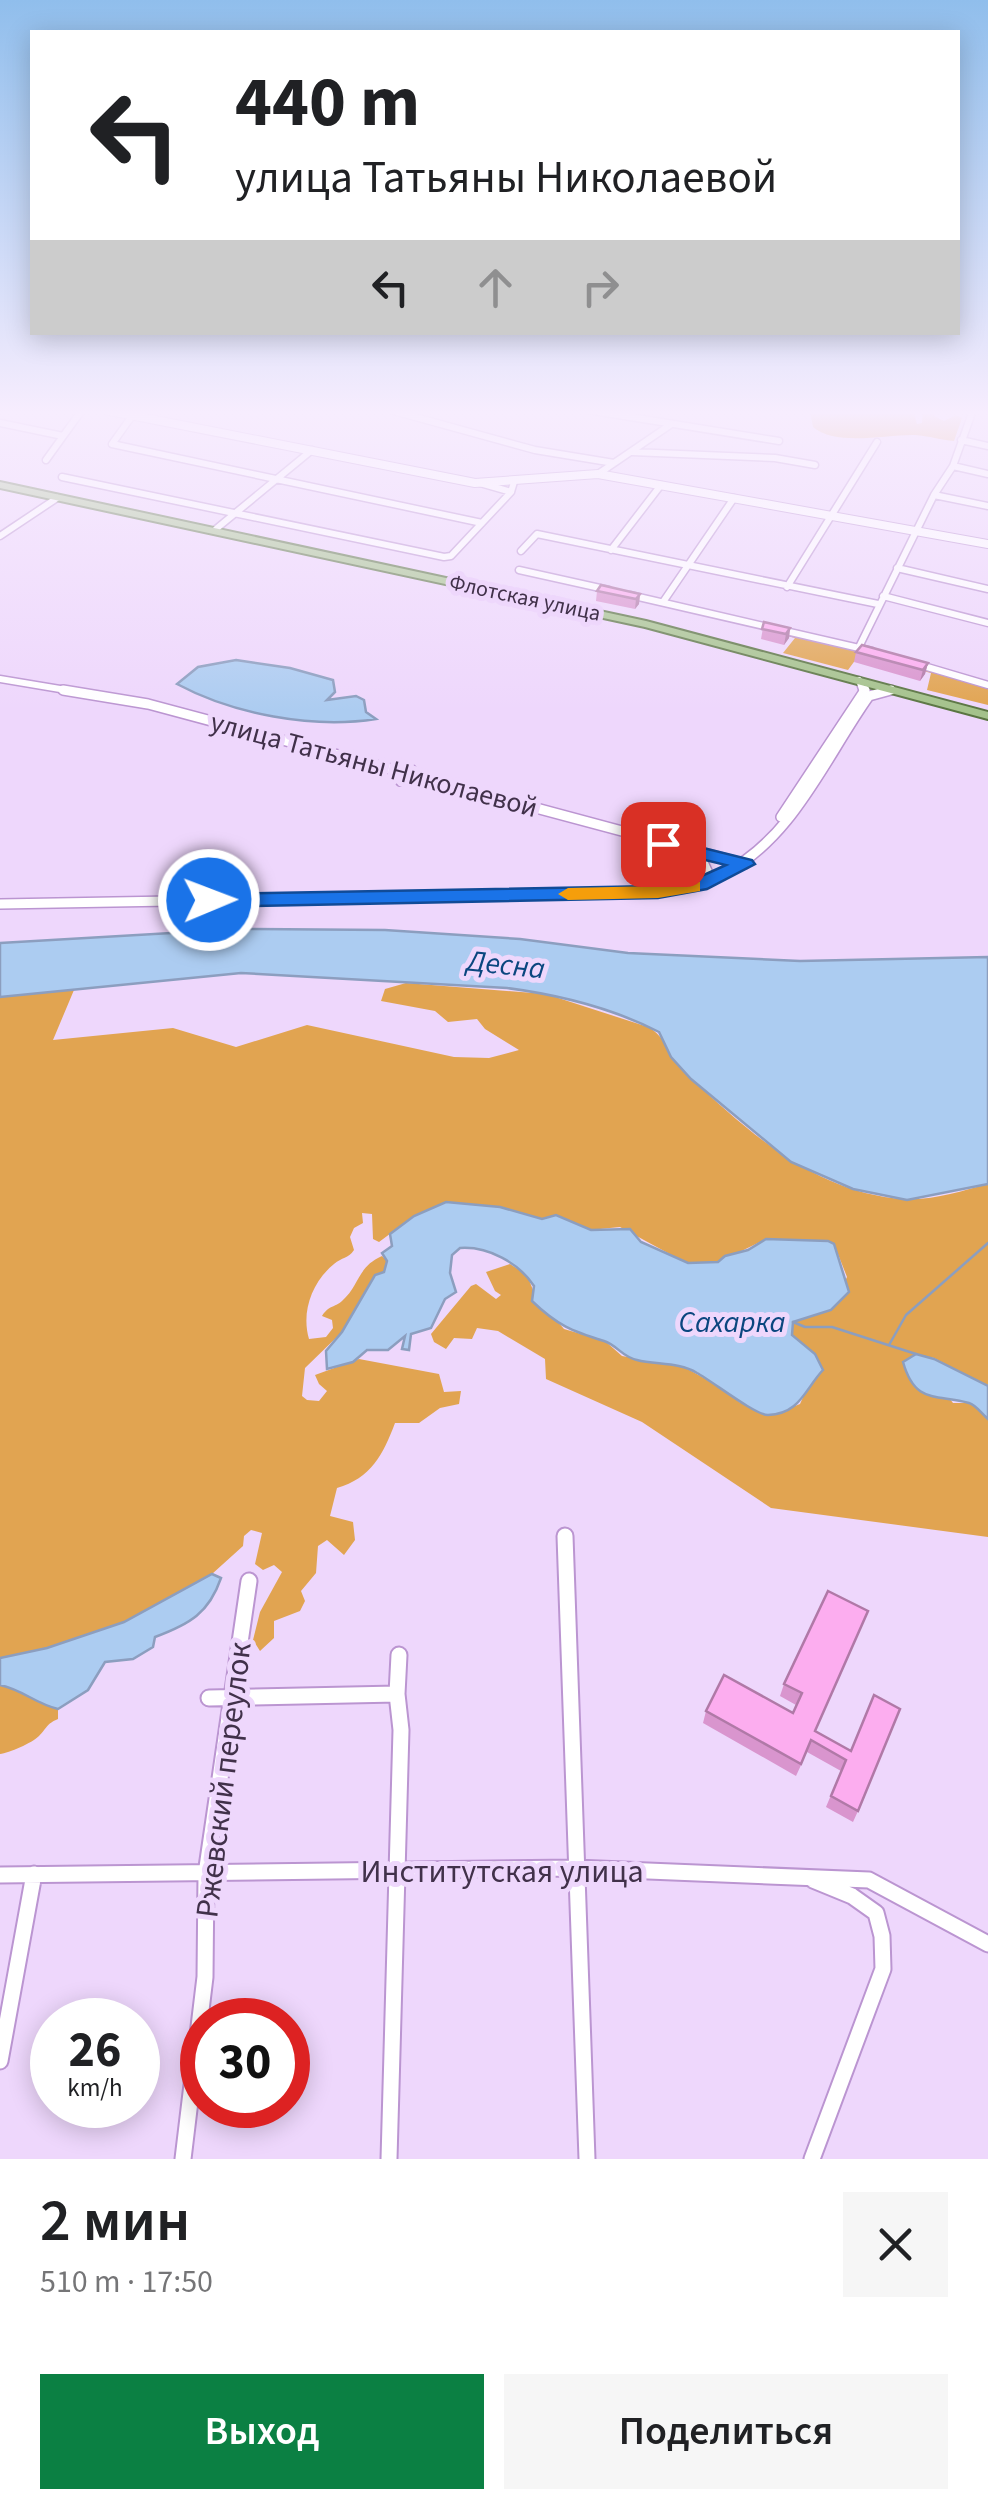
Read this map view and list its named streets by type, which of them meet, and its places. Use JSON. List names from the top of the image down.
{
  "streets": {
    "main road": ["Флотская улица"],
    "street": ["улица Татьяны Николаевой", "Ржевский переулок", "Институтская улица"]
  },
  "crossings": [
    ["Ржевский переулок", "Институтская улица"]
  ],
  "water": ["Десна", "Сахарка"],
  "page": {
    "turn": ["440 m", "улица Татьяны Николаевой"],
    "speed": "26 km/h",
    "limit": "30",
    "heading": ["2 мин", "510 m · 17:50"],
    "buttons": ["Выход", "Поделиться"]
  }
}
